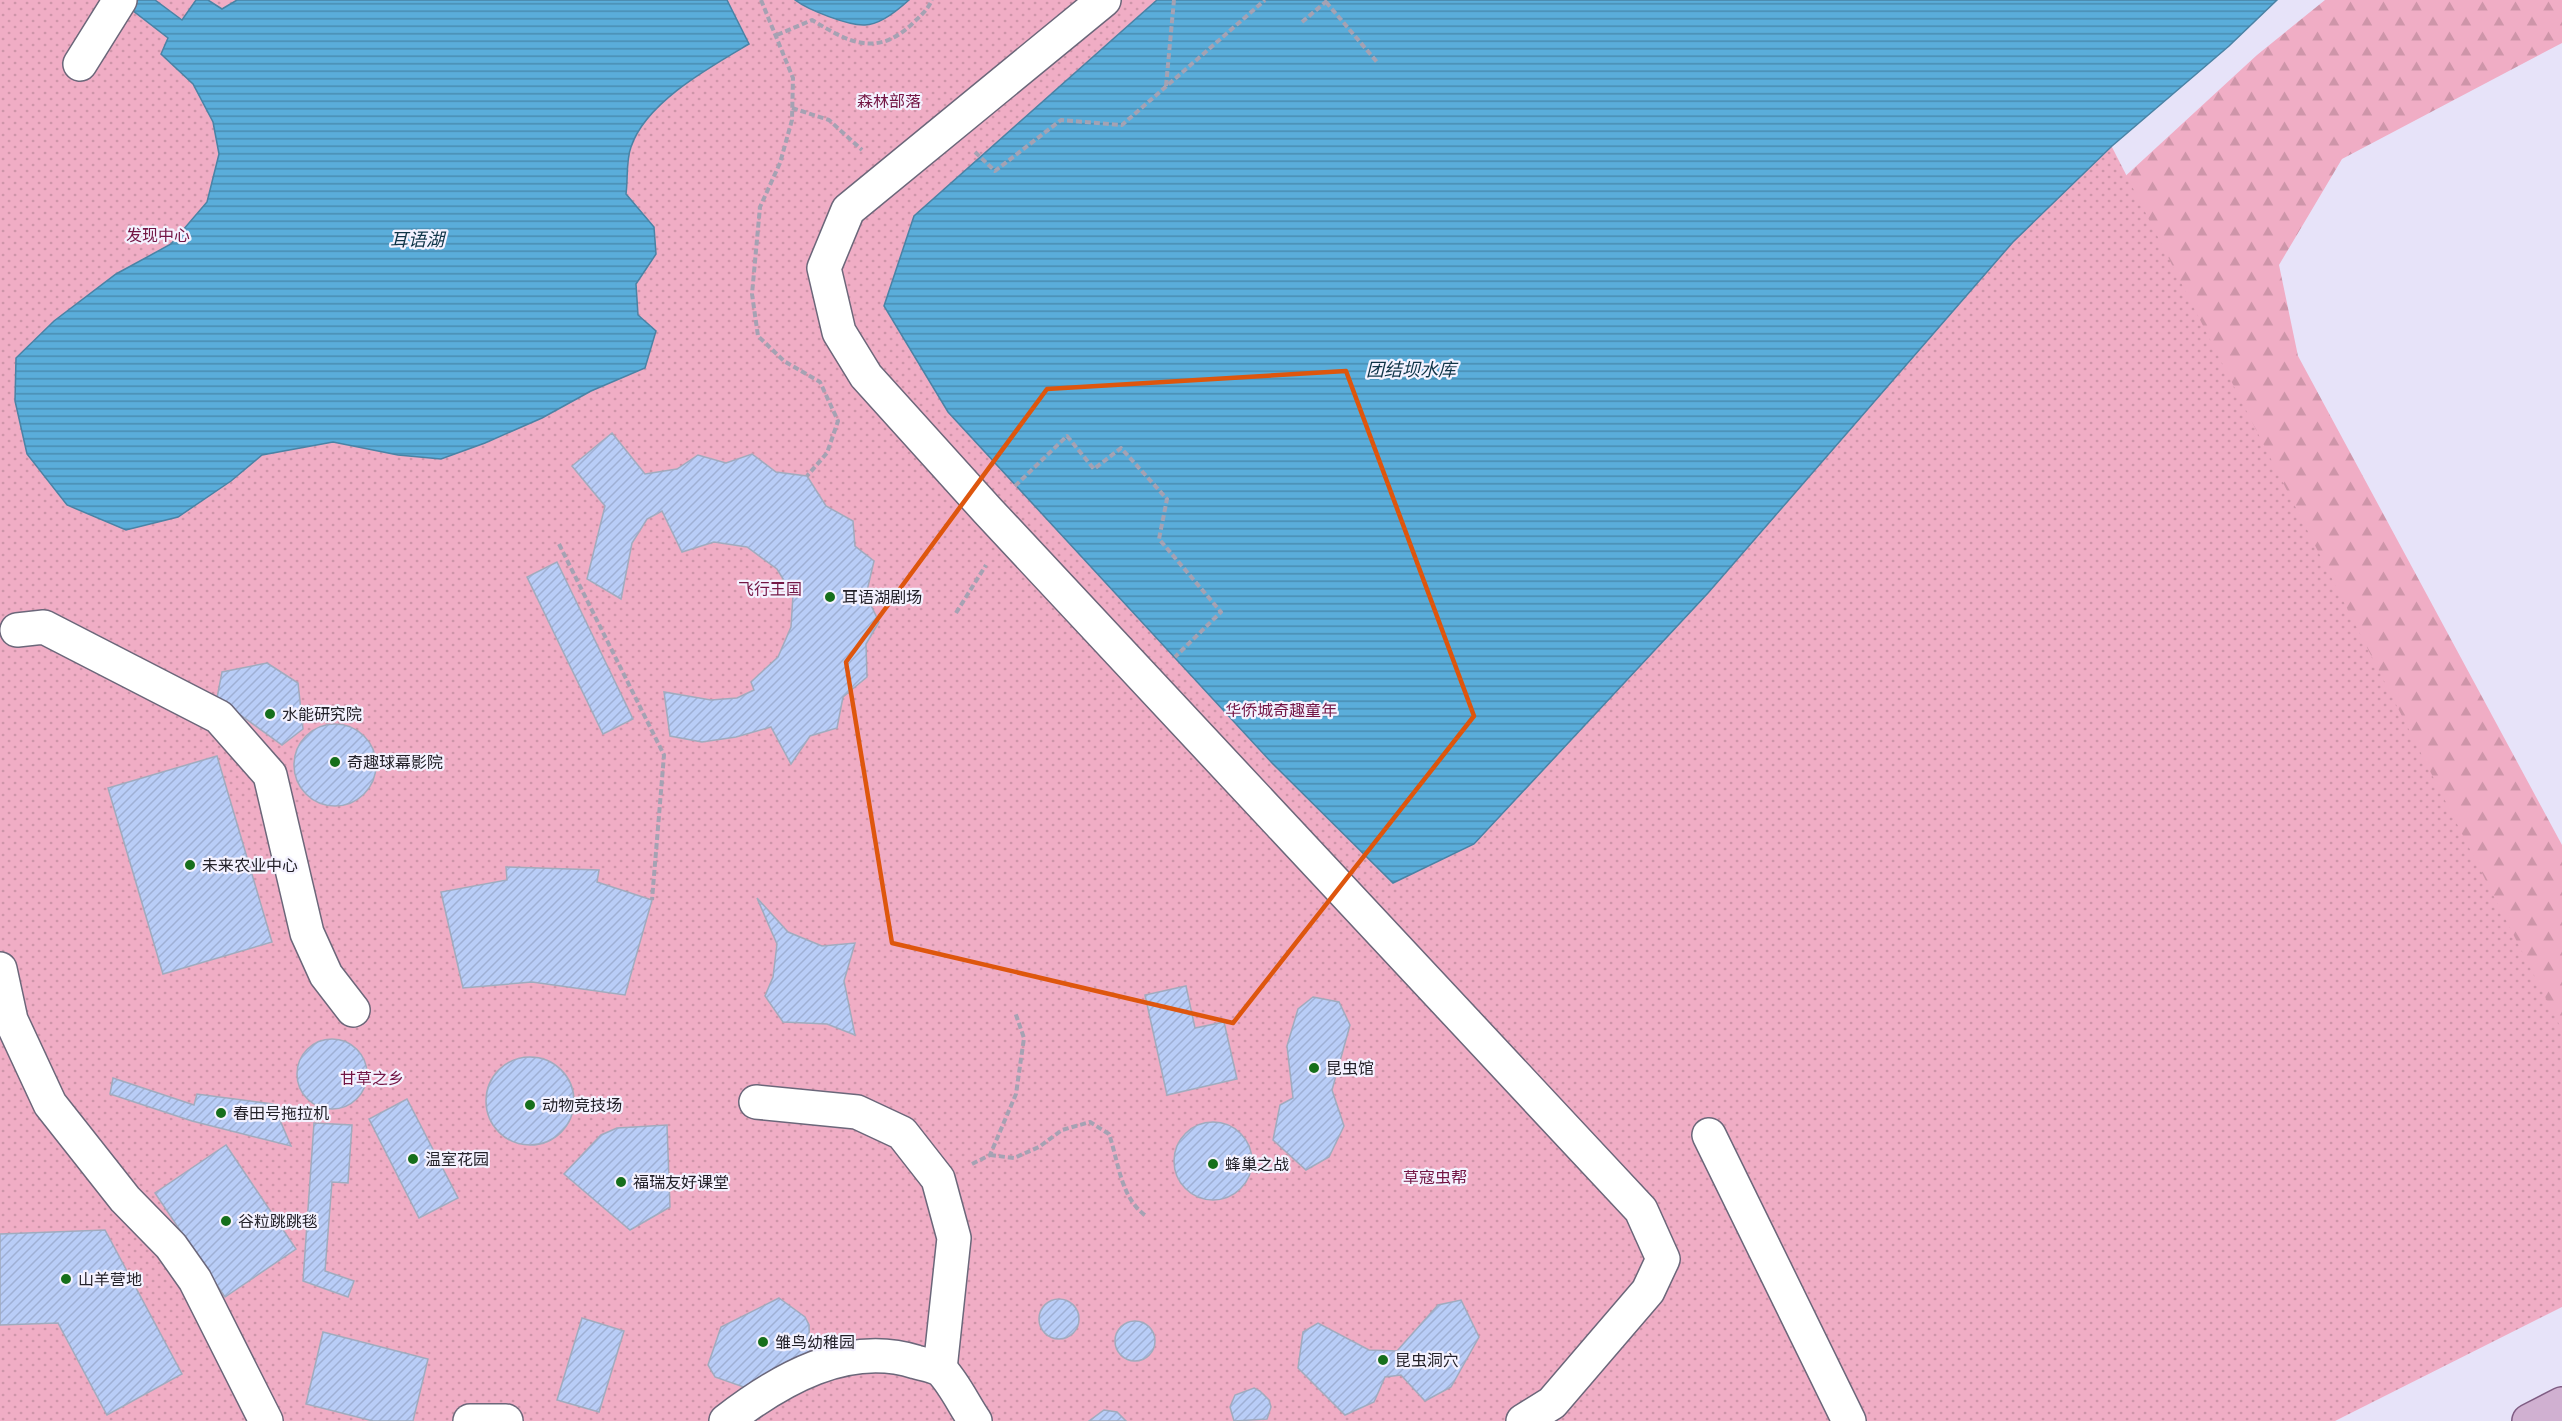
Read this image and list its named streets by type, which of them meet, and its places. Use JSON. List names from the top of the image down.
{
  "water": ["耳语湖", "团结坝水库"],
  "parks": [
    "森林部落",
    "发现中心",
    "飞行王国",
    "华侨城奇趣童年",
    "甘草之乡",
    "草寇虫帮"
  ],
  "places": [
    "耳语湖剧场",
    "水能研究院",
    "奇趣球幕影院",
    "未来农业中心",
    "昆虫馆",
    "动物竞技场",
    "春田号拖拉机",
    "温室花园",
    "蜂巢之战",
    "福瑞友好课堂",
    "谷粒跳跳毯",
    "山羊营地",
    "雏鸟幼稚园",
    "昆虫洞穴"
  ]
}
